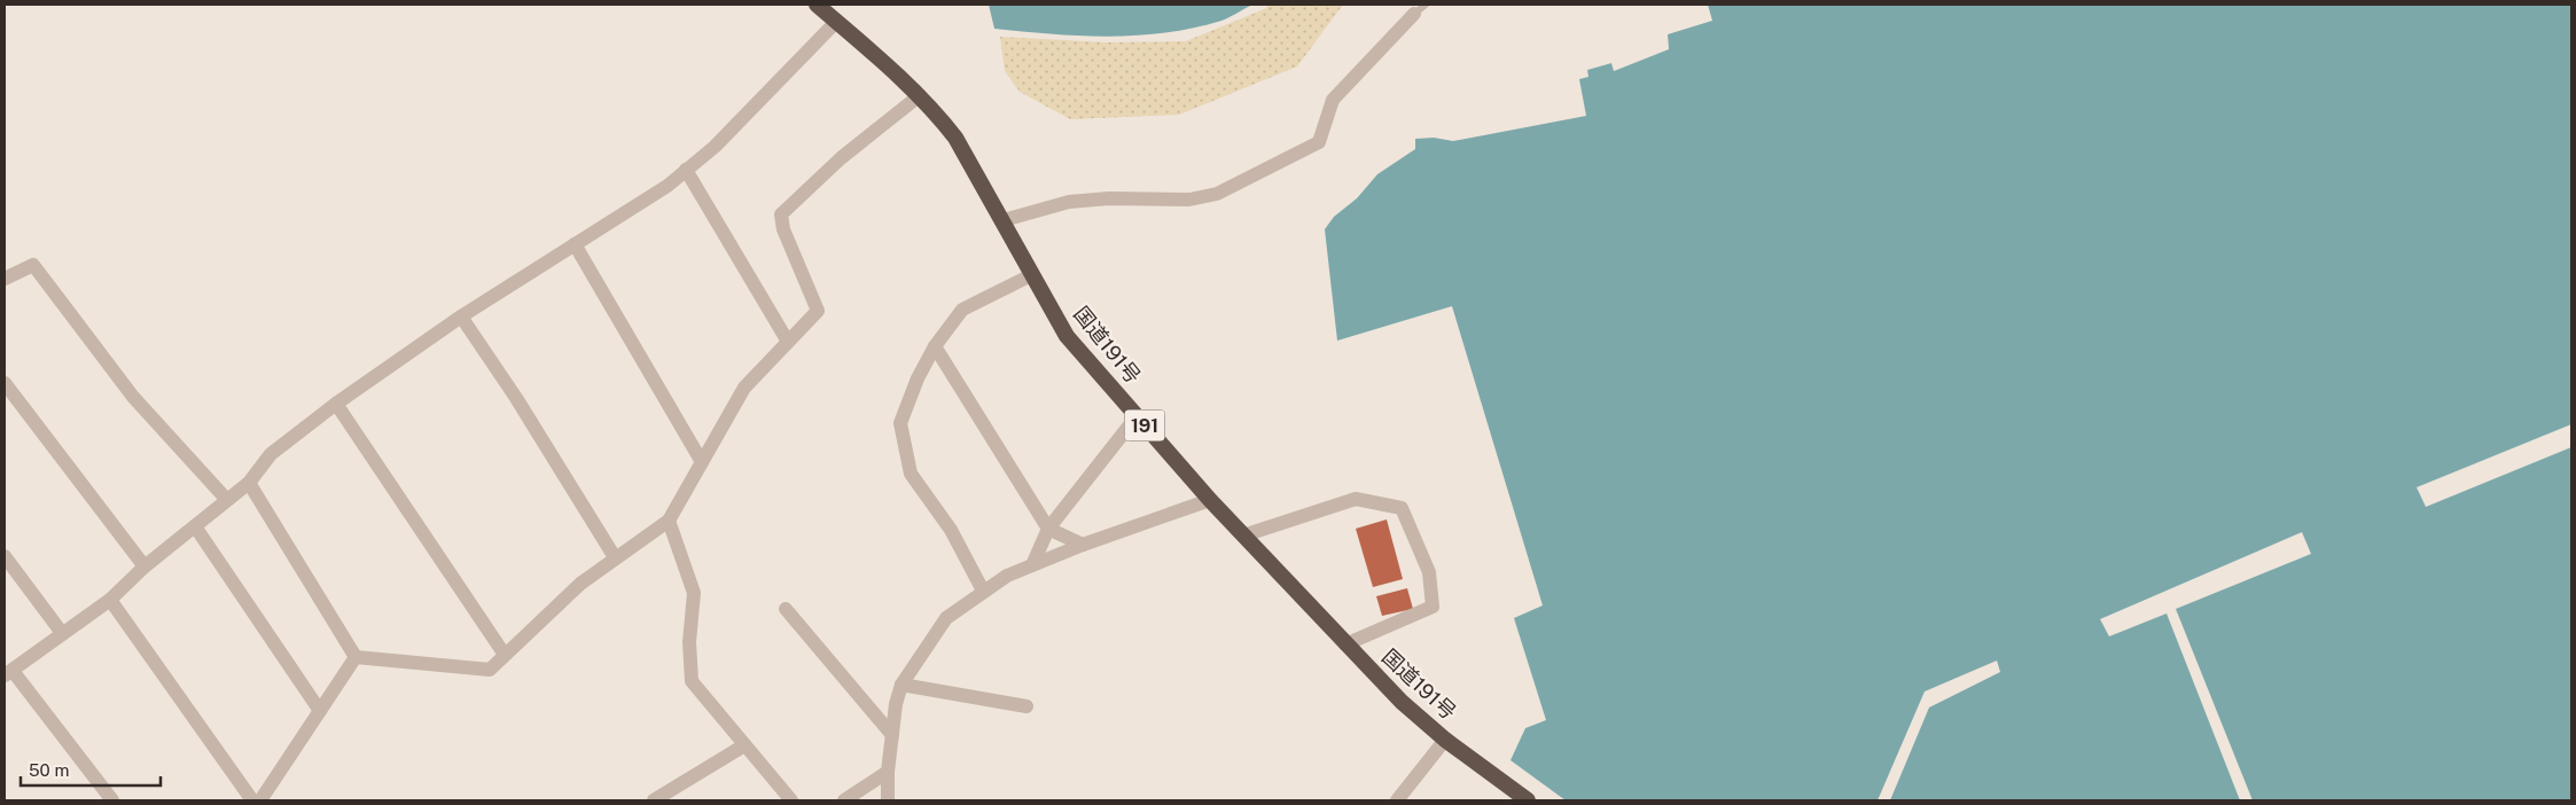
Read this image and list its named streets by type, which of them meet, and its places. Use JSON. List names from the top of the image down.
{
  "streets": {
    "highway": ["国道191号", "191"]
  },
  "scale_bar": "50 m"
}
